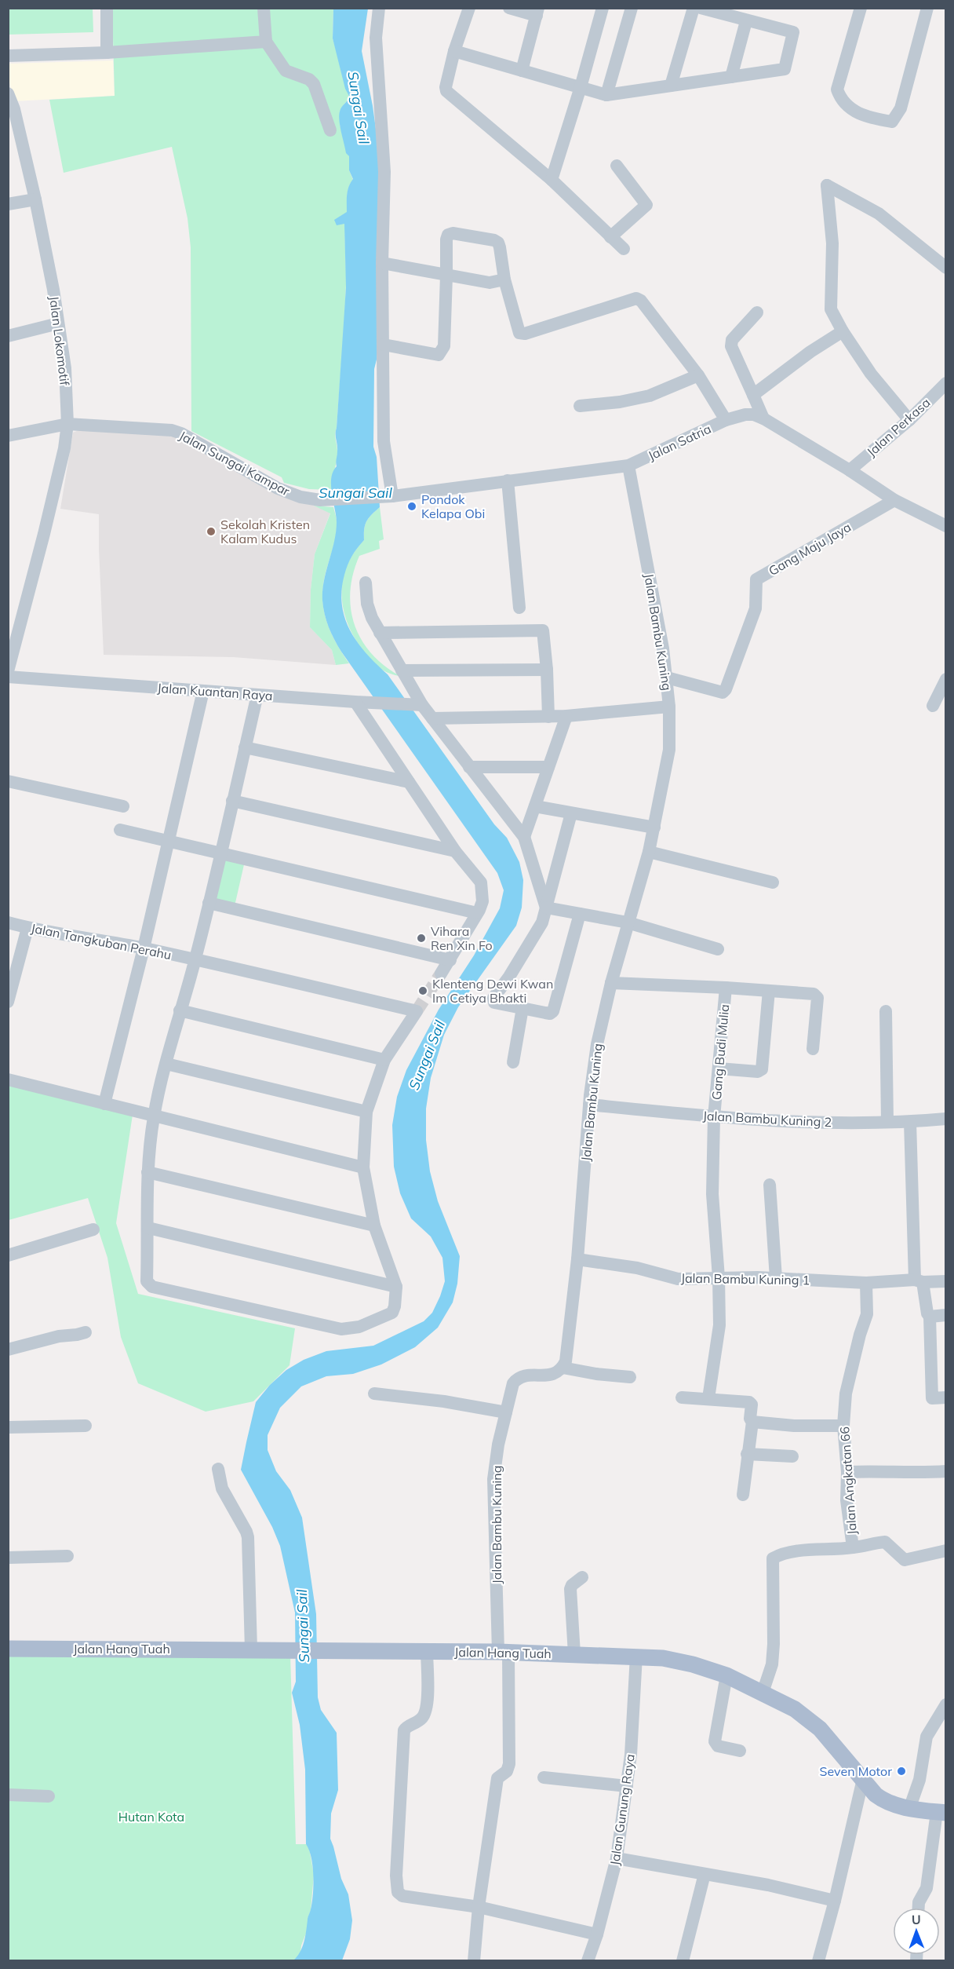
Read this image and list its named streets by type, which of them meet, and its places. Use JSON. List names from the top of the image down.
{
  "streets": {
    "main road": ["Jalan Hang Tuah"],
    "street": [
      "Jalan Lokomotif",
      "Jalan Perkasa",
      "Jalan Satria",
      "Jalan Sungai Kampar",
      "Gang Maju Jaya",
      "Jalan Bambu Kuning",
      "Jalan Kuantan Raya",
      "Jalan Tangkuban Perahu",
      "Gang Budi Mulia",
      "Jalan Bambu Kuning 2",
      "Jalan Bambu Kuning 1",
      "Jalan Angkatan 66",
      "Jalan Gunung Raya"
    ]
  },
  "crossings": [
    ["Jalan Lokomotif", "Jalan Sungai Kampar"],
    ["Jalan Perkasa", "Jalan Satria"],
    ["Jalan Satria", "Jalan Sungai Kampar"],
    ["Jalan Satria", "Gang Maju Jaya"],
    ["Jalan Satria", "Jalan Bambu Kuning"],
    ["Gang Maju Jaya", "Jalan Bambu Kuning"],
    ["Jalan Bambu Kuning", "Jalan Bambu Kuning 2"],
    ["Jalan Bambu Kuning", "Jalan Bambu Kuning 1"],
    ["Jalan Bambu Kuning", "Jalan Hang Tuah"],
    ["Gang Budi Mulia", "Jalan Bambu Kuning 2"],
    ["Gang Budi Mulia", "Jalan Bambu Kuning 1"],
    ["Jalan Bambu Kuning 1", "Jalan Angkatan 66"],
    ["Jalan Angkatan 66", "Jalan Hang Tuah"],
    ["Jalan Hang Tuah", "Jalan Gunung Raya"]
  ],
  "water": ["Sungai Sail"],
  "parks": ["Hutan Kota"],
  "places": [
    "Pondok Kelapa Obi",
    "Sekolah Kristen Kalam Kudus",
    "Vihara Ren Xin Fo",
    "Klenteng Dewi Kwan Im Cetiya Bhakti",
    "Seven Motor"
  ],
  "north": "top"
}
